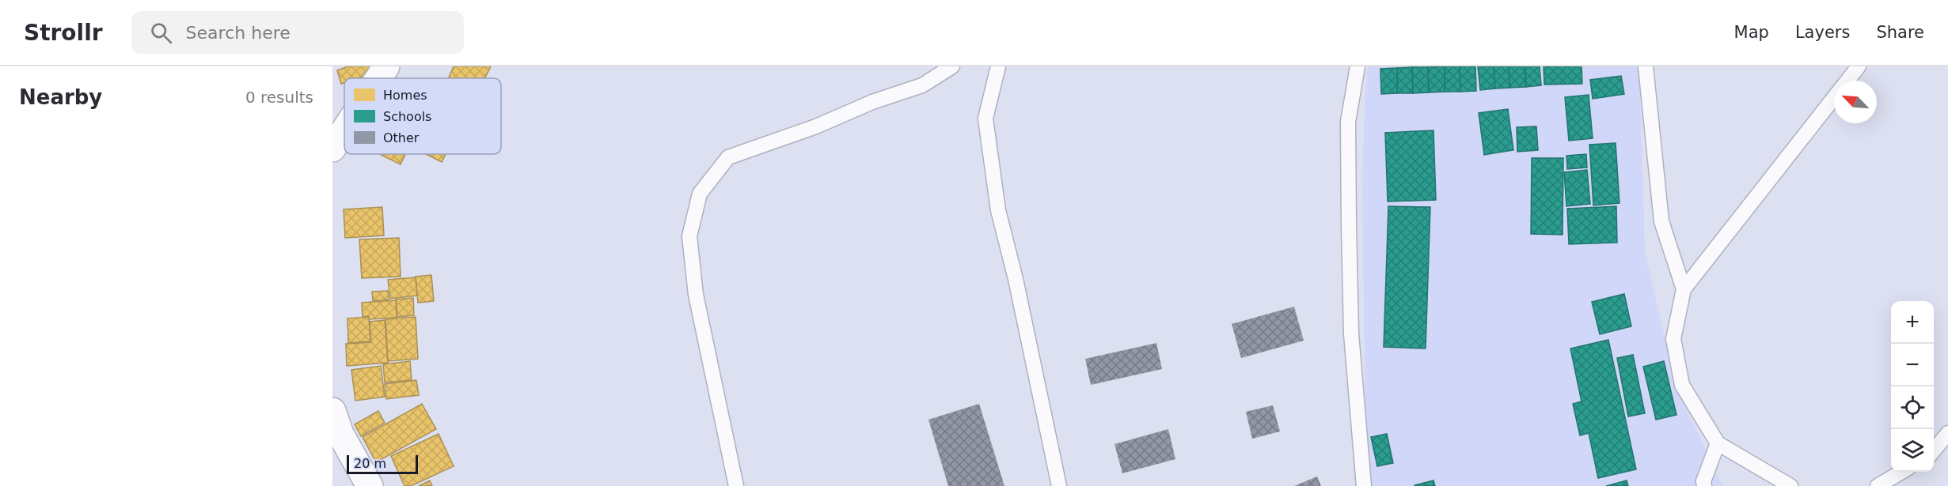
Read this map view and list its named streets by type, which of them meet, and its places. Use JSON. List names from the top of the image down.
{
  "legend": ["Homes", "Schools", "Other"],
  "scale_bar": "20 m",
  "north": "top left",
  "page": {
    "header": "Strollr",
    "search": "Search here",
    "nav": ["Map", "Layers", "Share"],
    "heading": ["Nearby", "0 results"],
    "map_buttons": ["+", "−"],
    "scale": "20 m"
  }
}
